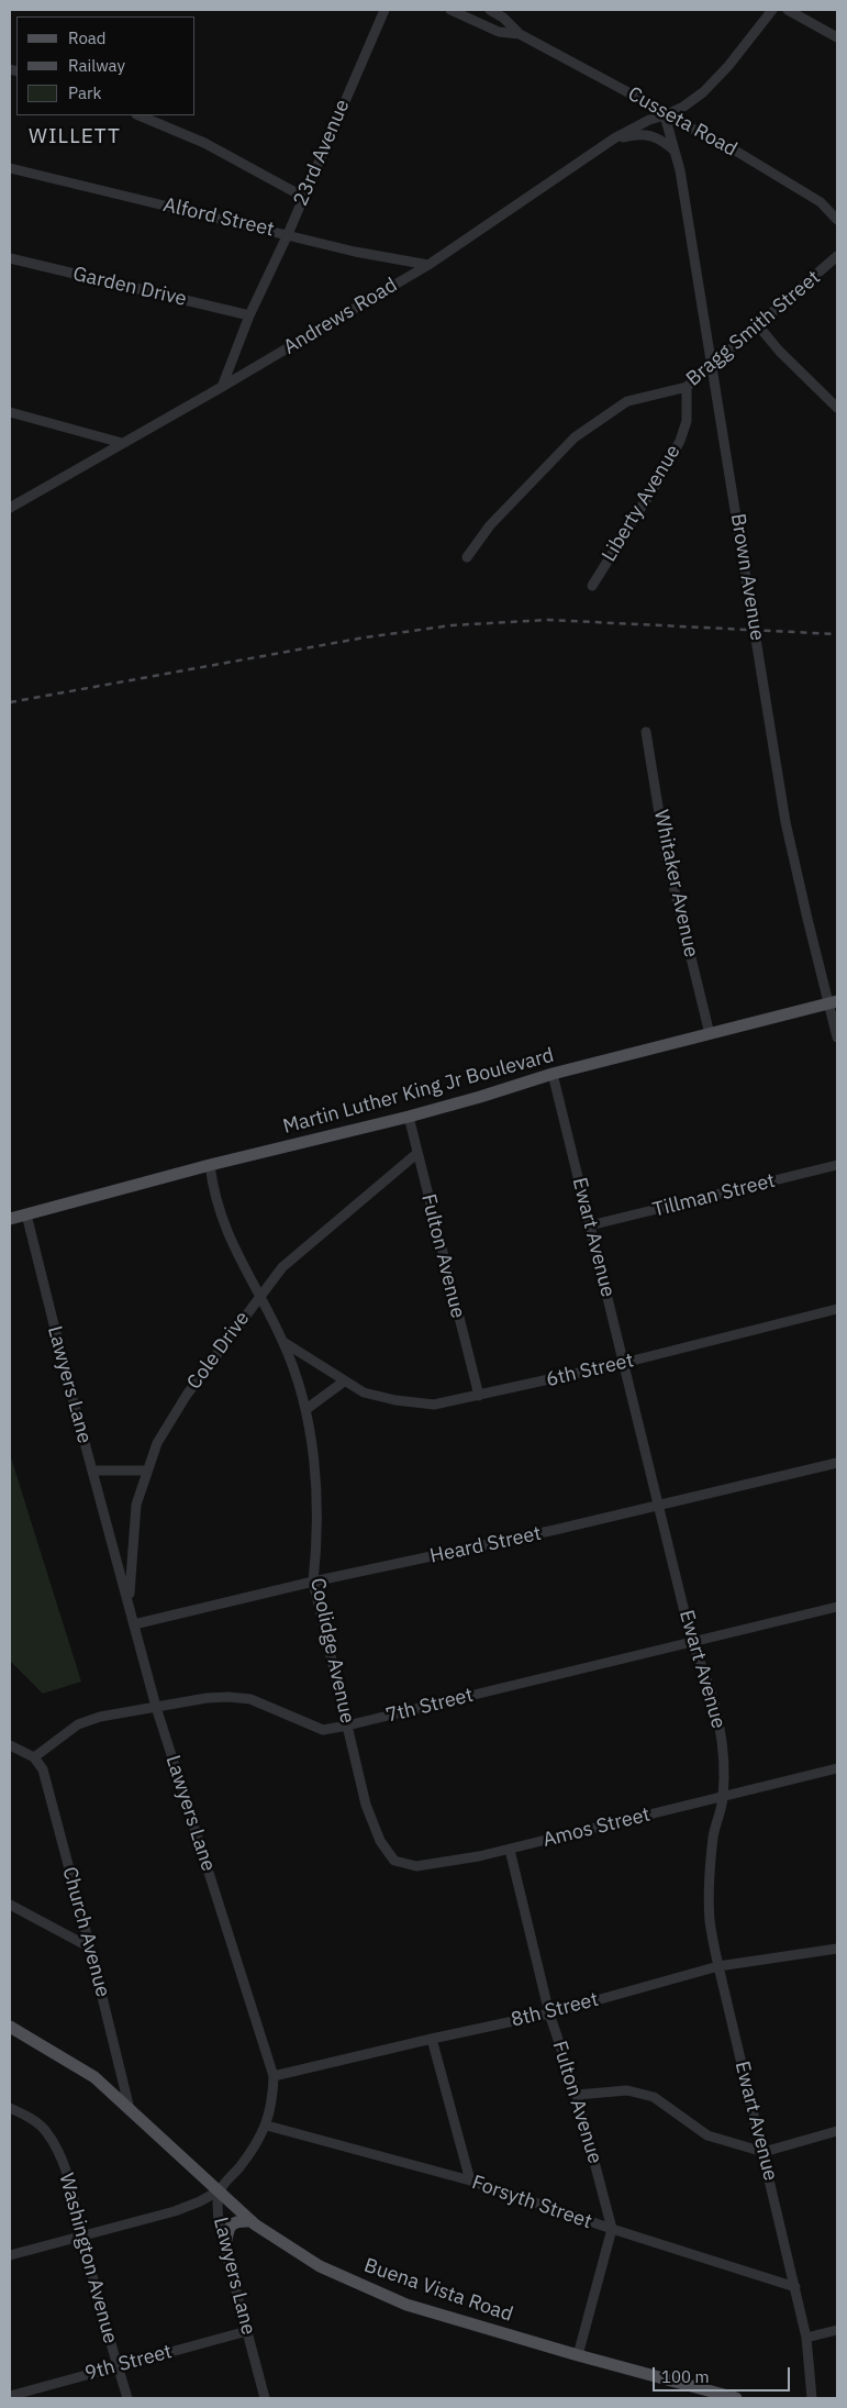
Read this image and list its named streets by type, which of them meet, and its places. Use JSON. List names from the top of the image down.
{
  "streets": {
    "main road": ["Martin Luther King Jr Boulevard", "Buena Vista Road"],
    "street": [
      "Cusseta Road",
      "23rd Avenue",
      "Alford Street",
      "Garden Drive",
      "Andrews Road",
      "Bragg Smith Street",
      "Liberty Avenue",
      "Brown Avenue",
      "Whitaker Avenue",
      "Tillman Street",
      "Ewart Avenue",
      "Fulton Avenue",
      "Cole Drive",
      "6th Street",
      "Lawyers Lane",
      "Heard Street",
      "Coolidge Avenue",
      "7th Street",
      "Amos Street",
      "Church Avenue",
      "8th Street",
      "Forsyth Street",
      "Washington Avenue",
      "9th Street"
    ]
  },
  "crossings": [
    ["Cusseta Road", "Andrews Road"],
    ["Cusseta Road", "Brown Avenue"],
    ["23rd Avenue", "Alford Street"],
    ["23rd Avenue", "Garden Drive"],
    ["23rd Avenue", "Andrews Road"],
    ["Alford Street", "Andrews Road"],
    ["Andrews Road", "Brown Avenue"],
    ["Bragg Smith Street", "Liberty Avenue"],
    ["Brown Avenue", "Martin Luther King Jr Boulevard"],
    ["Whitaker Avenue", "Martin Luther King Jr Boulevard"],
    ["Martin Luther King Jr Boulevard", "Ewart Avenue"],
    ["Martin Luther King Jr Boulevard", "Fulton Avenue"],
    ["Martin Luther King Jr Boulevard", "Lawyers Lane"],
    ["Martin Luther King Jr Boulevard", "Coolidge Avenue"],
    ["Tillman Street", "Ewart Avenue"],
    ["Ewart Avenue", "6th Street"],
    ["Ewart Avenue", "Heard Street"],
    ["Ewart Avenue", "7th Street"],
    ["Ewart Avenue", "Amos Street"],
    ["Ewart Avenue", "8th Street"],
    ["Ewart Avenue", "Forsyth Street"],
    ["Fulton Avenue", "Cole Drive"],
    ["Fulton Avenue", "6th Street"],
    ["Fulton Avenue", "Amos Street"],
    ["Fulton Avenue", "8th Street"],
    ["Fulton Avenue", "Forsyth Street"],
    ["Fulton Avenue", "Buena Vista Road"],
    ["Cole Drive", "Lawyers Lane"],
    ["Cole Drive", "Coolidge Avenue"],
    ["6th Street", "Coolidge Avenue"],
    ["Lawyers Lane", "Heard Street"],
    ["Lawyers Lane", "7th Street"],
    ["Lawyers Lane", "8th Street"],
    ["Lawyers Lane", "Forsyth Street"],
    ["Lawyers Lane", "Buena Vista Road"],
    ["Lawyers Lane", "9th Street"],
    ["Heard Street", "Coolidge Avenue"],
    ["Coolidge Avenue", "7th Street"],
    ["Coolidge Avenue", "Amos Street"],
    ["7th Street", "Church Avenue"],
    ["Church Avenue", "Buena Vista Road"],
    ["Washington Avenue", "9th Street"]
  ],
  "districts": ["WILLETT"],
  "legend": ["Road", "Railway", "Park"],
  "scale_bar": "100 m"
}
